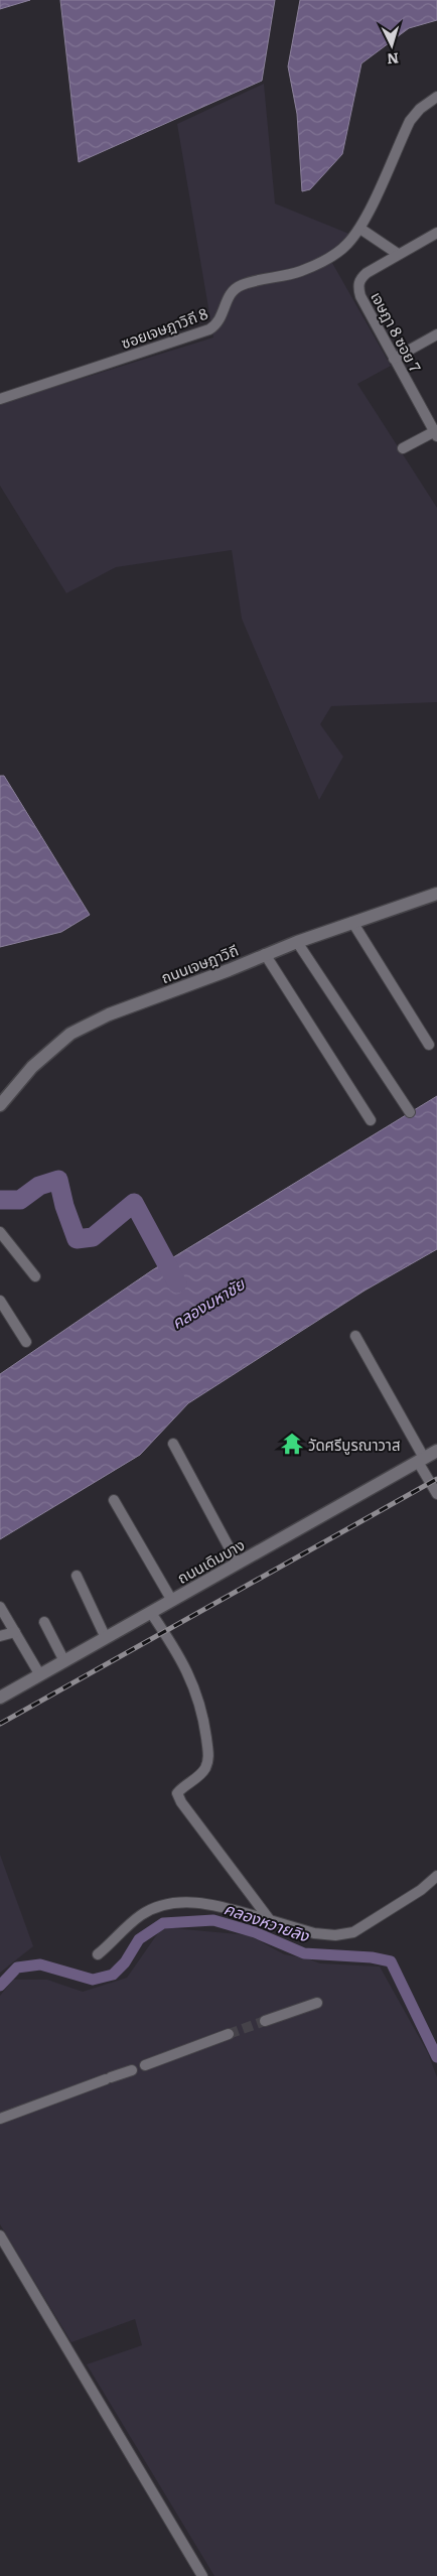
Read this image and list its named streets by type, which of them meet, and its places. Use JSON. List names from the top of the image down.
{
  "streets": {
    "street": [
      "ซอยเจษฎาวิถี 8",
      "เจษฎา 8 ซอย 7",
      "ถนนเจษฎาวิถี",
      "ถนนเดิมบาง"
    ]
  },
  "water": ["คลองมหาชัย", "คลองหวายลิง"],
  "places": {
    "temple": ["วัดศรีบูรณาวาส"]
  },
  "north": "bottom"
}
